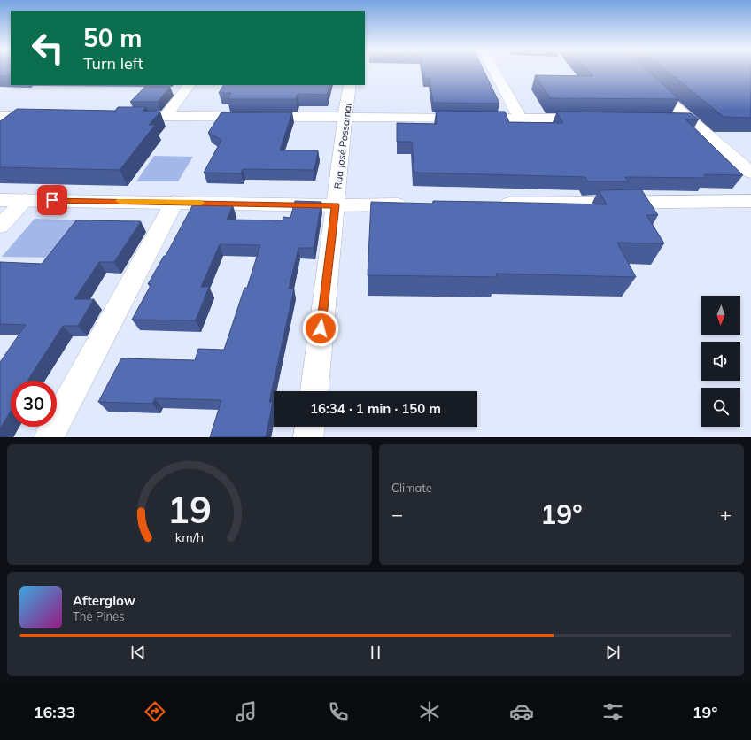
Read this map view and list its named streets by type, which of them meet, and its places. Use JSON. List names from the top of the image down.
{
  "streets": {
    "street": ["Rua José Possamai"]
  },
  "north": "bottom",
  "page": {
    "turn": ["50 m", "Turn left"],
    "limit": "30",
    "trip": "16:34 · 1 min · 150 m",
    "tile": "Climate",
    "heat": ["−", "19°", "+"],
    "song": ["Afterglow", "The Pines"],
    "tabs": ["16:33", "19°"],
    "gauge": ["19", "km/h"]
  }
}
